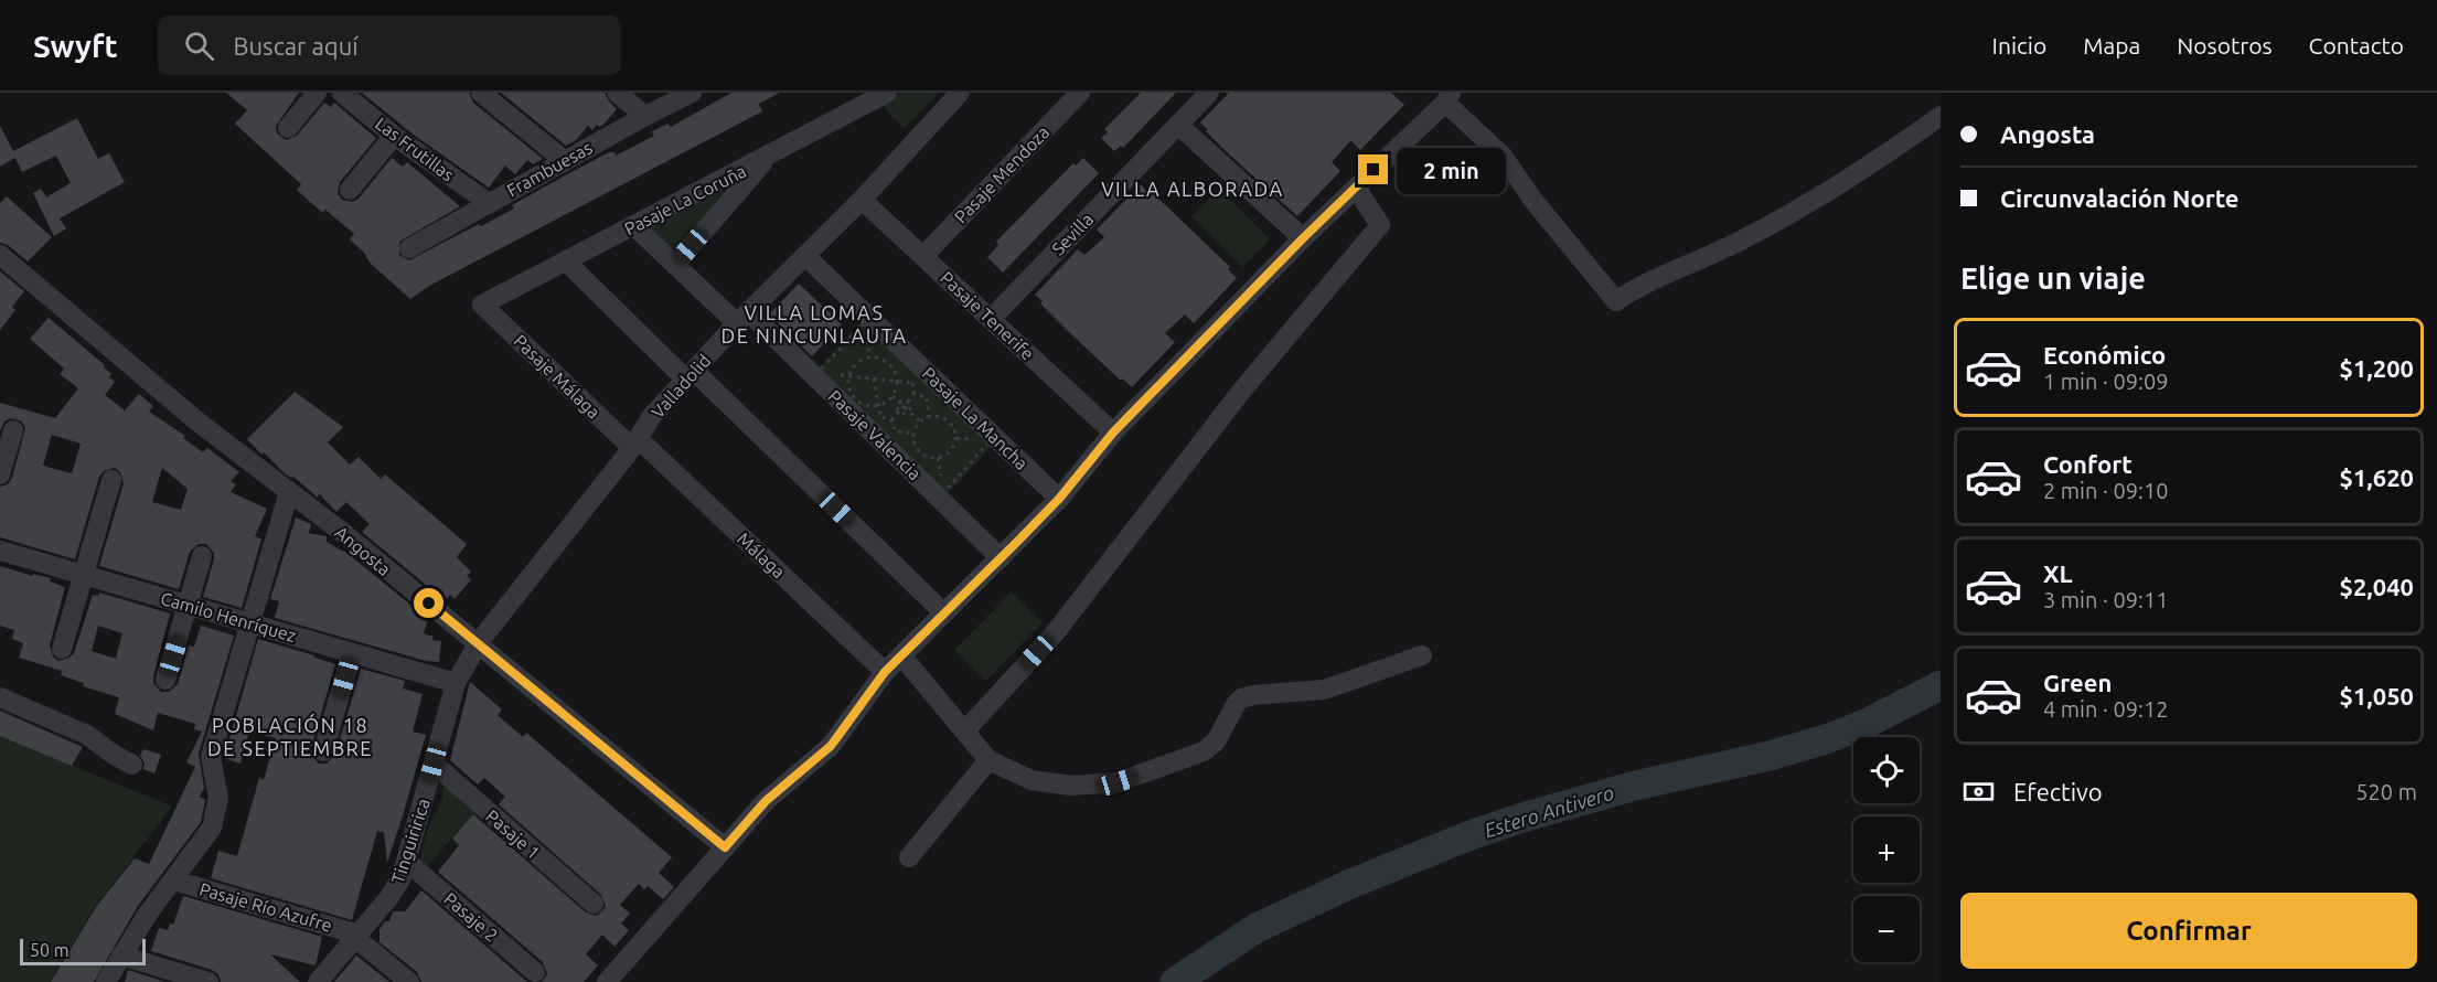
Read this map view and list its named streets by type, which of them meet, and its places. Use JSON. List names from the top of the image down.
{
  "streets": {
    "street": [
      "Las Frutillas",
      "Frambuesas",
      "Pasaje Mendoza",
      "Pasaje La Coruña",
      "Sevilla",
      "Pasaje Tenerife",
      "Pasaje Málaga",
      "Valladolid",
      "Pasaje La Mancha",
      "Pasaje Valencia",
      "Angosta",
      "Málaga",
      "Camilo Henríquez",
      "Pasaje 1",
      "Tinguiririca",
      "Pasaje Río Azufre",
      "Pasaje 2"
    ]
  },
  "crossings": [
    ["Las Frutillas", "Frambuesas"],
    ["Pasaje Mendoza", "Pasaje Tenerife"],
    ["Pasaje La Coruña", "Pasaje Málaga"],
    ["Pasaje La Coruña", "Pasaje Valencia"],
    ["Sevilla", "Pasaje Tenerife"],
    ["Pasaje Tenerife", "Valladolid"],
    ["Pasaje Málaga", "Valladolid"],
    ["Pasaje Málaga", "Málaga"],
    ["Valladolid", "Pasaje La Mancha"],
    ["Valladolid", "Pasaje Valencia"],
    ["Valladolid", "Angosta"],
    ["Valladolid", "Málaga"],
    ["Valladolid", "Tinguiririca"],
    ["Angosta", "Tinguiririca"],
    ["Camilo Henríquez", "Tinguiririca"],
    ["Pasaje 1", "Tinguiririca"],
    ["Tinguiririca", "Pasaje Río Azufre"],
    ["Tinguiririca", "Pasaje 2"]
  ],
  "districts": ["VILLA ALBORADA", "VILLA LOMAS DE NINCUNLAUTA", "POBLACIÓN 18 DE SEPTIEMBRE"],
  "water": ["Estero Antivero"],
  "scale_bar": "50 m",
  "page": {
    "header": "Swyft",
    "search": "Buscar aquí",
    "nav": [
      "Inicio",
      "Mapa",
      "Nosotros",
      "Contacto"
    ],
    "banner": ["Angosta", "Circunvalación Norte"],
    "bubble": "2 min",
    "heading": "Elige un viaje",
    "list": [
      {
        "name": "Económico",
        "note": "1 min · 09:09",
        "value": "$1,200"
      },
      {
        "name": "Confort",
        "note": "2 min · 09:10",
        "value": "$1,620"
      },
      {
        "name": "XL",
        "note": "3 min · 09:11",
        "value": "$2,040"
      },
      {
        "name": "Green",
        "note": "4 min · 09:12",
        "value": "$1,050"
      }
    ],
    "map_buttons": ["+", "−"],
    "pay": ["Efectivo", "520 m"],
    "buttons": "Confirmar",
    "scale": "50 m"
  }
}
